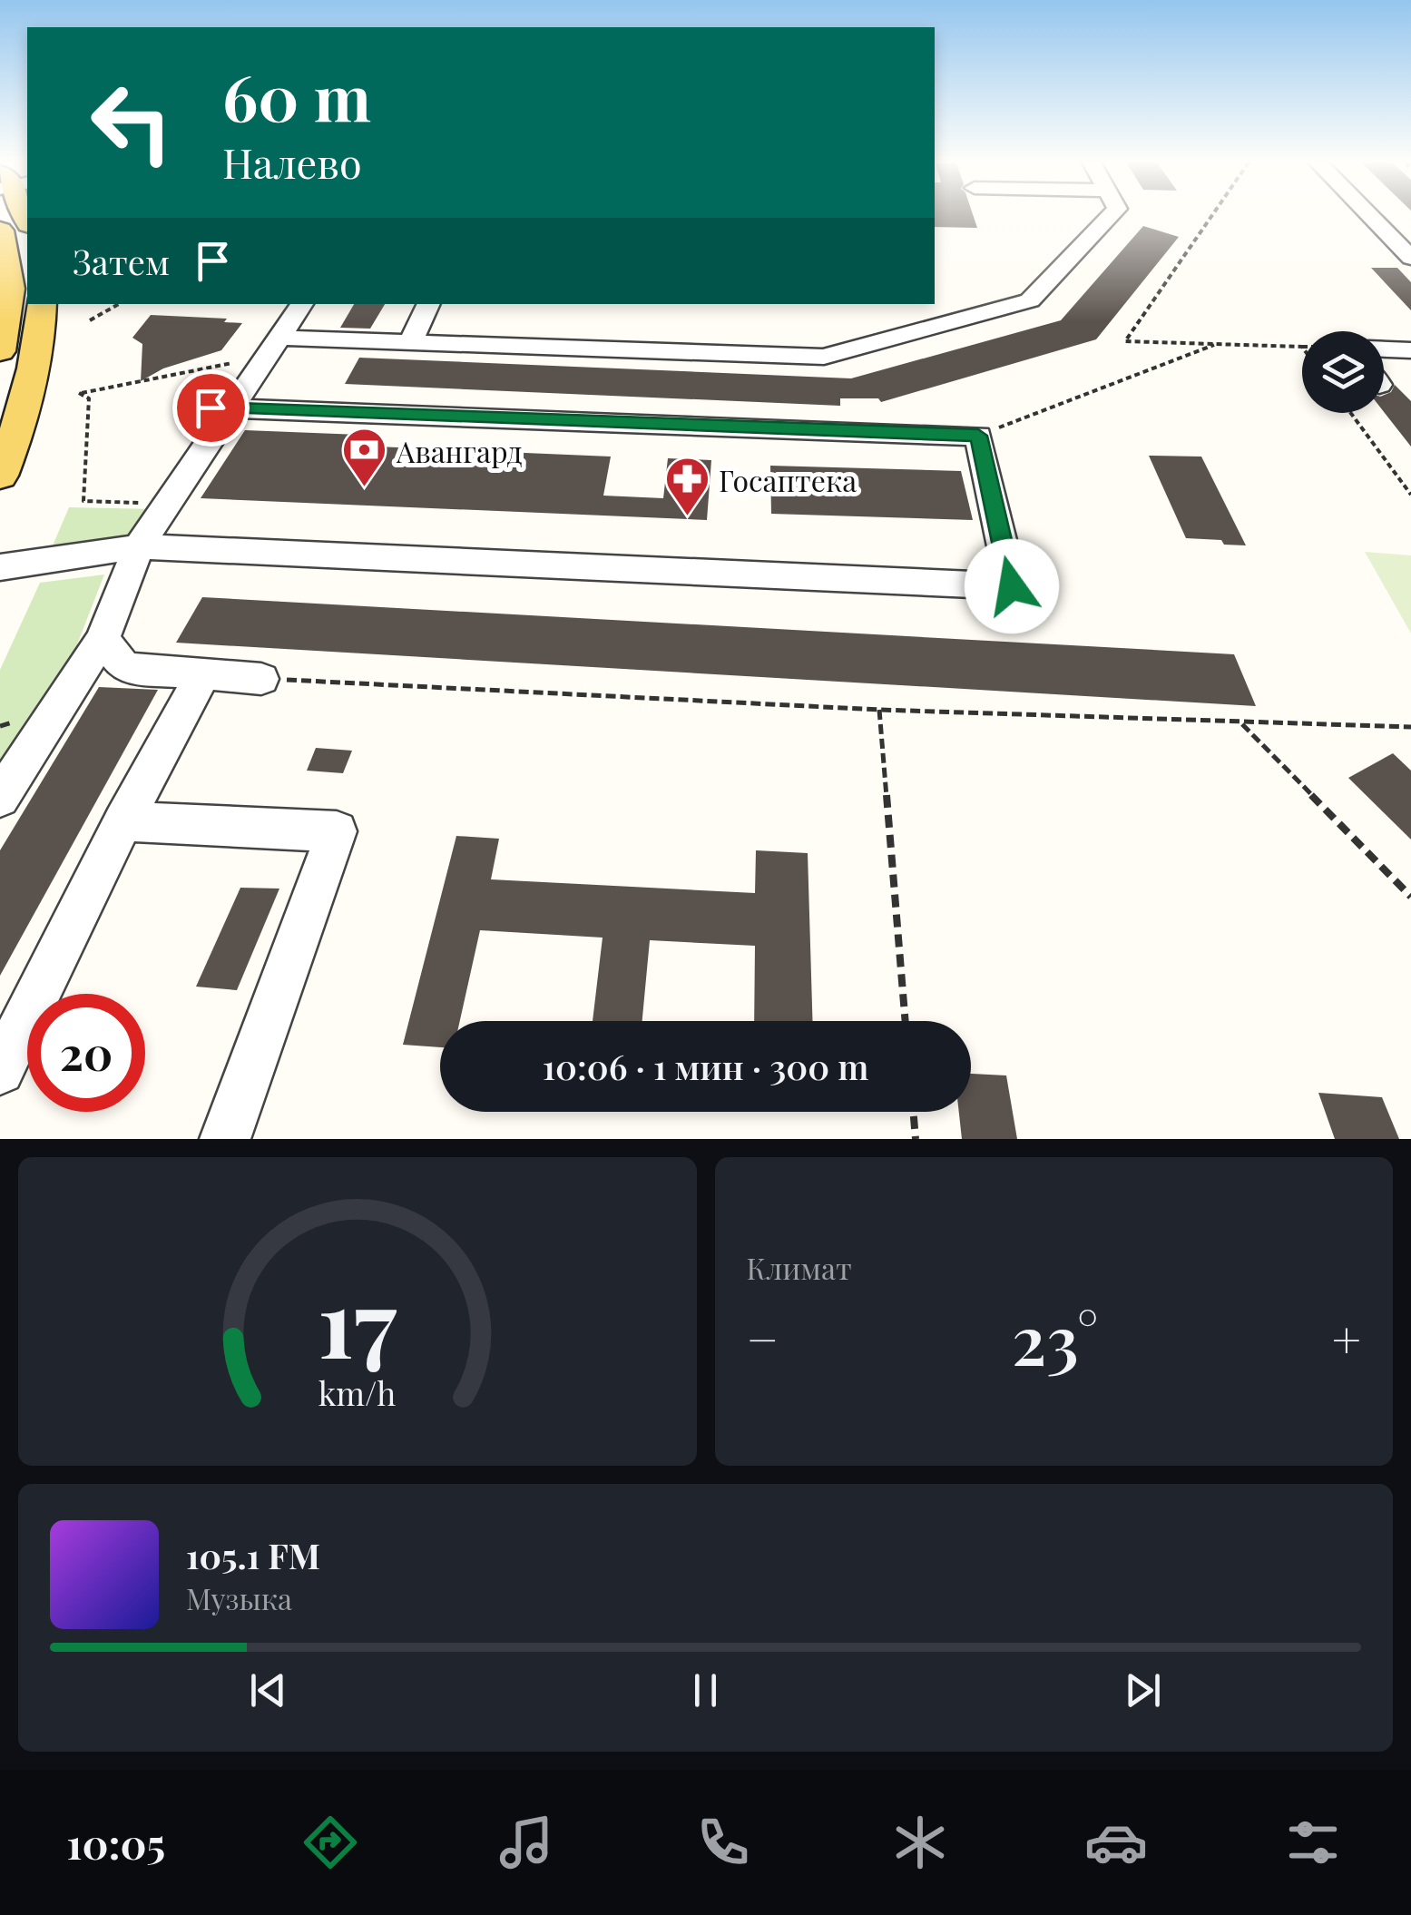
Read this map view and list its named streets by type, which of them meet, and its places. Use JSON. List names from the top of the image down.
{
  "places": {
    "bank": ["Авангард"],
    "pharmacy": ["Госаптека"]
  },
  "page": {
    "turn": ["60 m", "Налево"],
    "then": "Затем",
    "limit": "20",
    "trip": "10:06 · 1 мин · 300 m",
    "tile": "Климат",
    "heat": ["−", "23°", "+"],
    "song": ["105.1 FM", "Музыка"],
    "tabs": "10:05",
    "gauge": ["17", "km/h"]
  }
}
